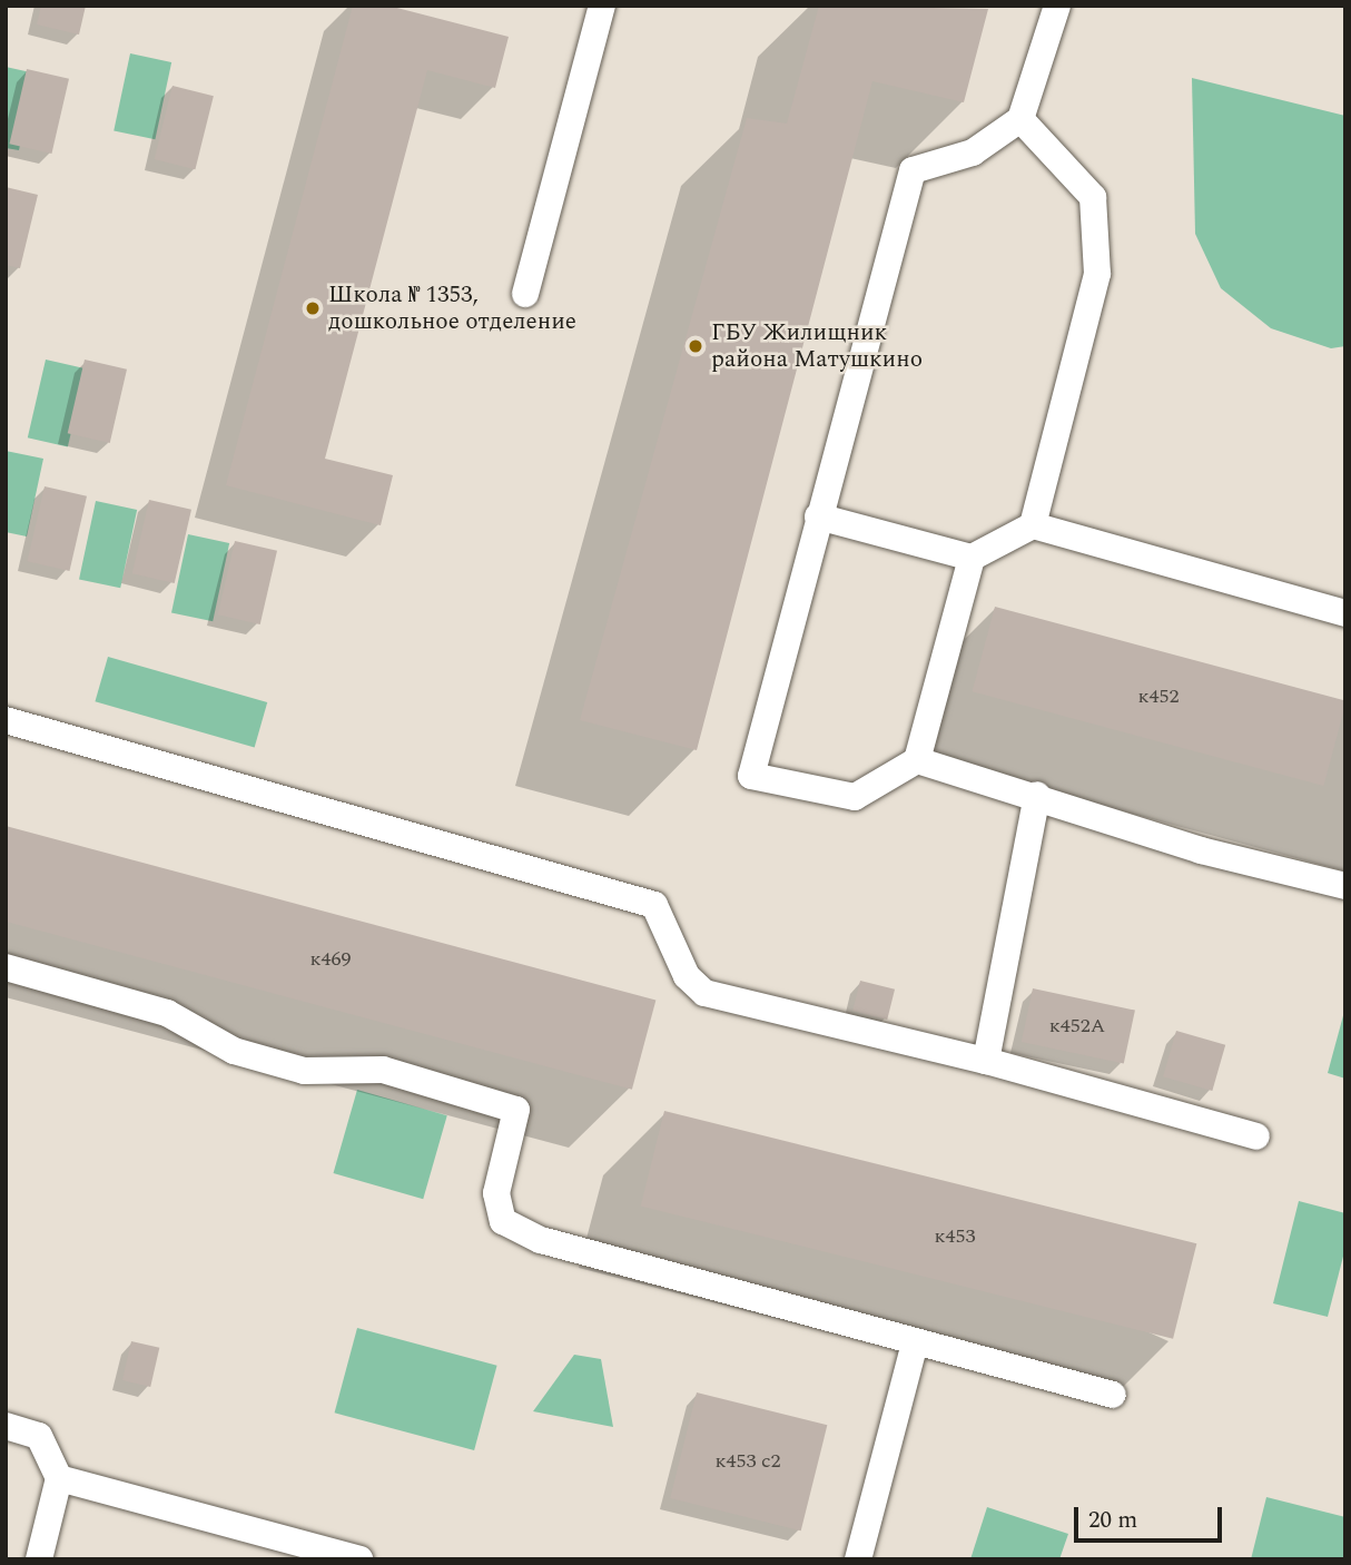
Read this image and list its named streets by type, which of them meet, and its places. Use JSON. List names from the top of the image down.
{
  "places": ["Школа № 1353, дошкольное отделение", "ГБУ Жилищник района Матушкино"],
  "house_numbers": [
    "к452",
    "к469",
    "к452А",
    "к453",
    "к453 с2"
  ],
  "scale_bar": "20 m"
}
